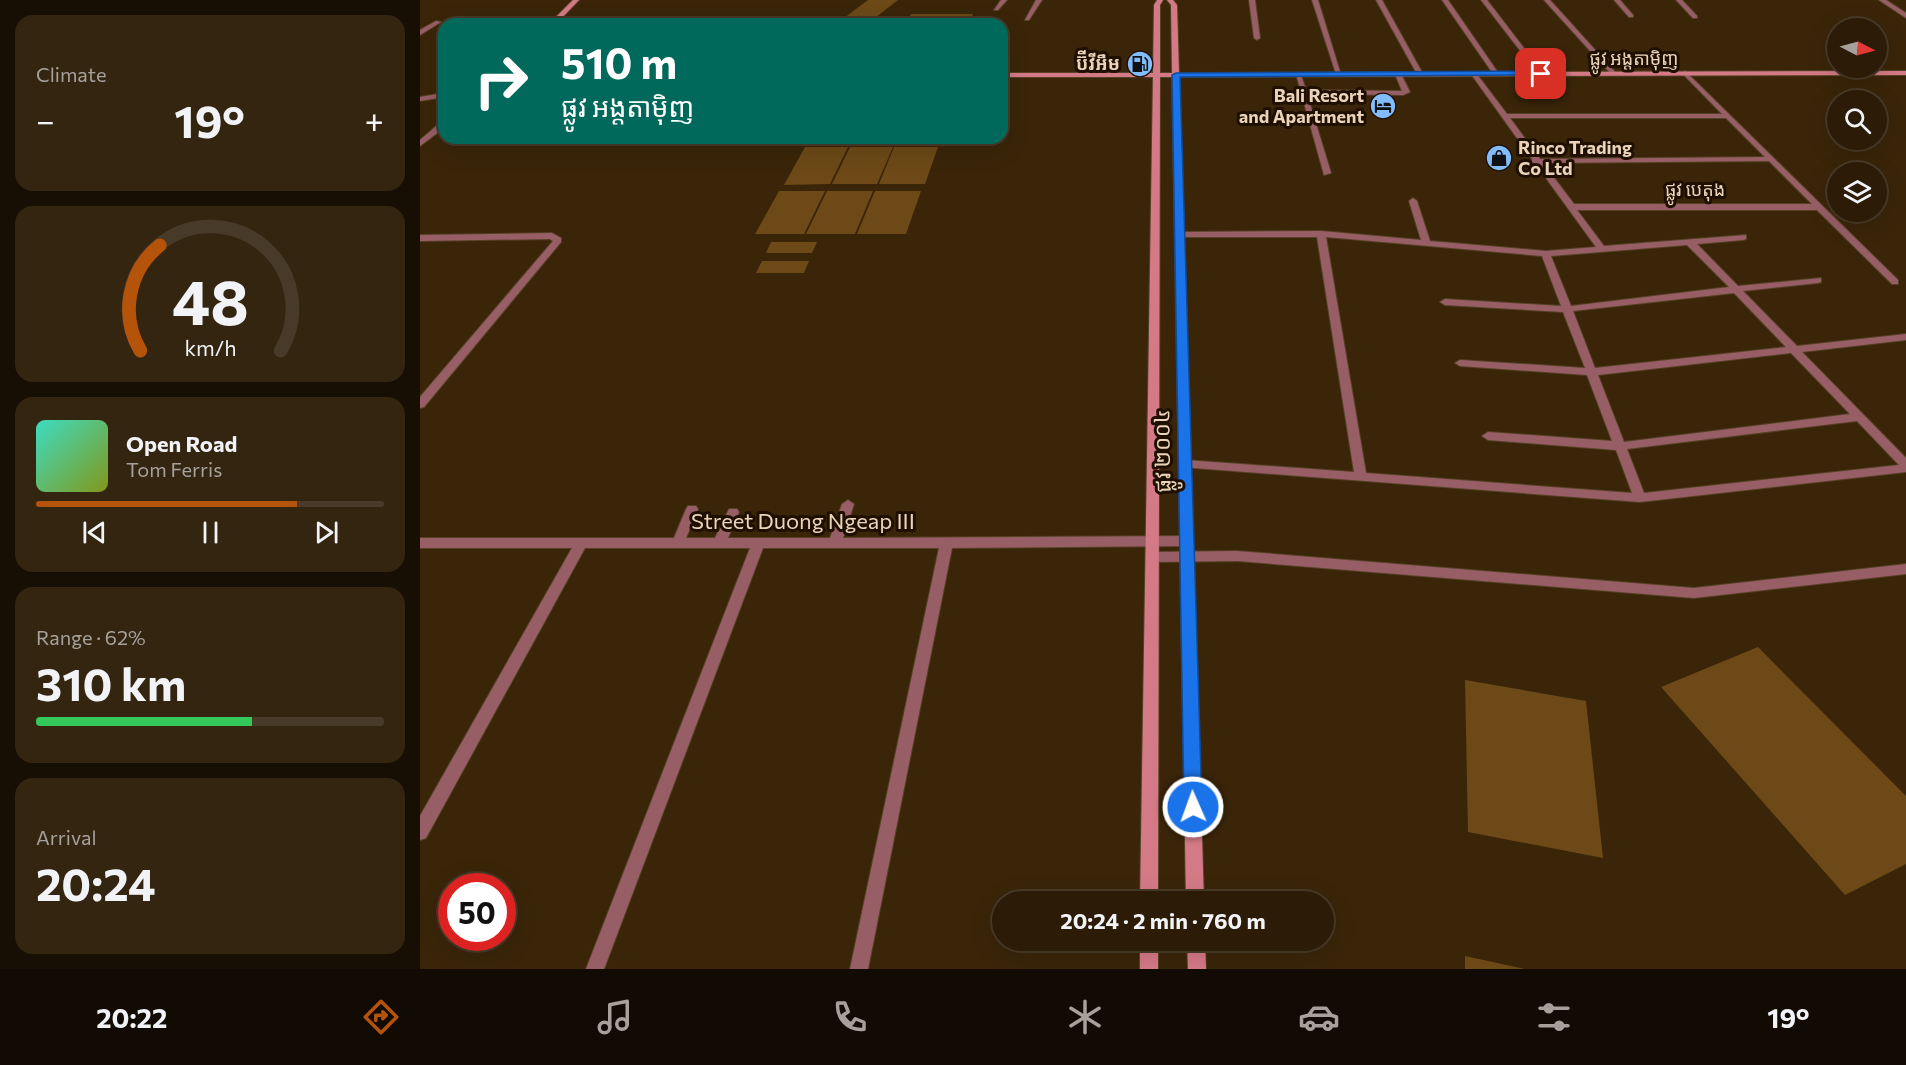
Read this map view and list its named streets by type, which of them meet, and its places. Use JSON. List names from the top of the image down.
{
  "streets": {
    "main road": ["ផ្លូវ អង្តតាម៉ិញ", "ផ្លូវ ២០០៤"],
    "street": ["ផ្លូវ បេតុង", "Street Duong Ngeap III"]
  },
  "crossings": [
    ["ផ្លូវ អង្តតាម៉ិញ", "ផ្លូវ ២០០៤"],
    ["ផ្លូវ ២០០៤", "Street Duong Ngeap III"]
  ],
  "places": {
    "fuel station": ["ប៊ីវីអឹម"],
    "hotel": ["Bali Resort and Apartment"],
    "shop": ["Rinco Trading Co Ltd"]
  },
  "north": "right",
  "page": {
    "tile": [
      "Climate",
      ["Range · 62%", "310 km"],
      ["Arrival", "20:24"]
    ],
    "turn": ["510 m", "ផ្លូវ អង្តតាម៉ិញ"],
    "heat": ["−", "19°", "+"],
    "song": ["Open Road", "Tom Ferris"],
    "limit": "50",
    "trip": "20:24 · 2 min · 760 m",
    "tabs": ["20:22", "19°"],
    "gauge": ["48", "km/h"]
  }
}
